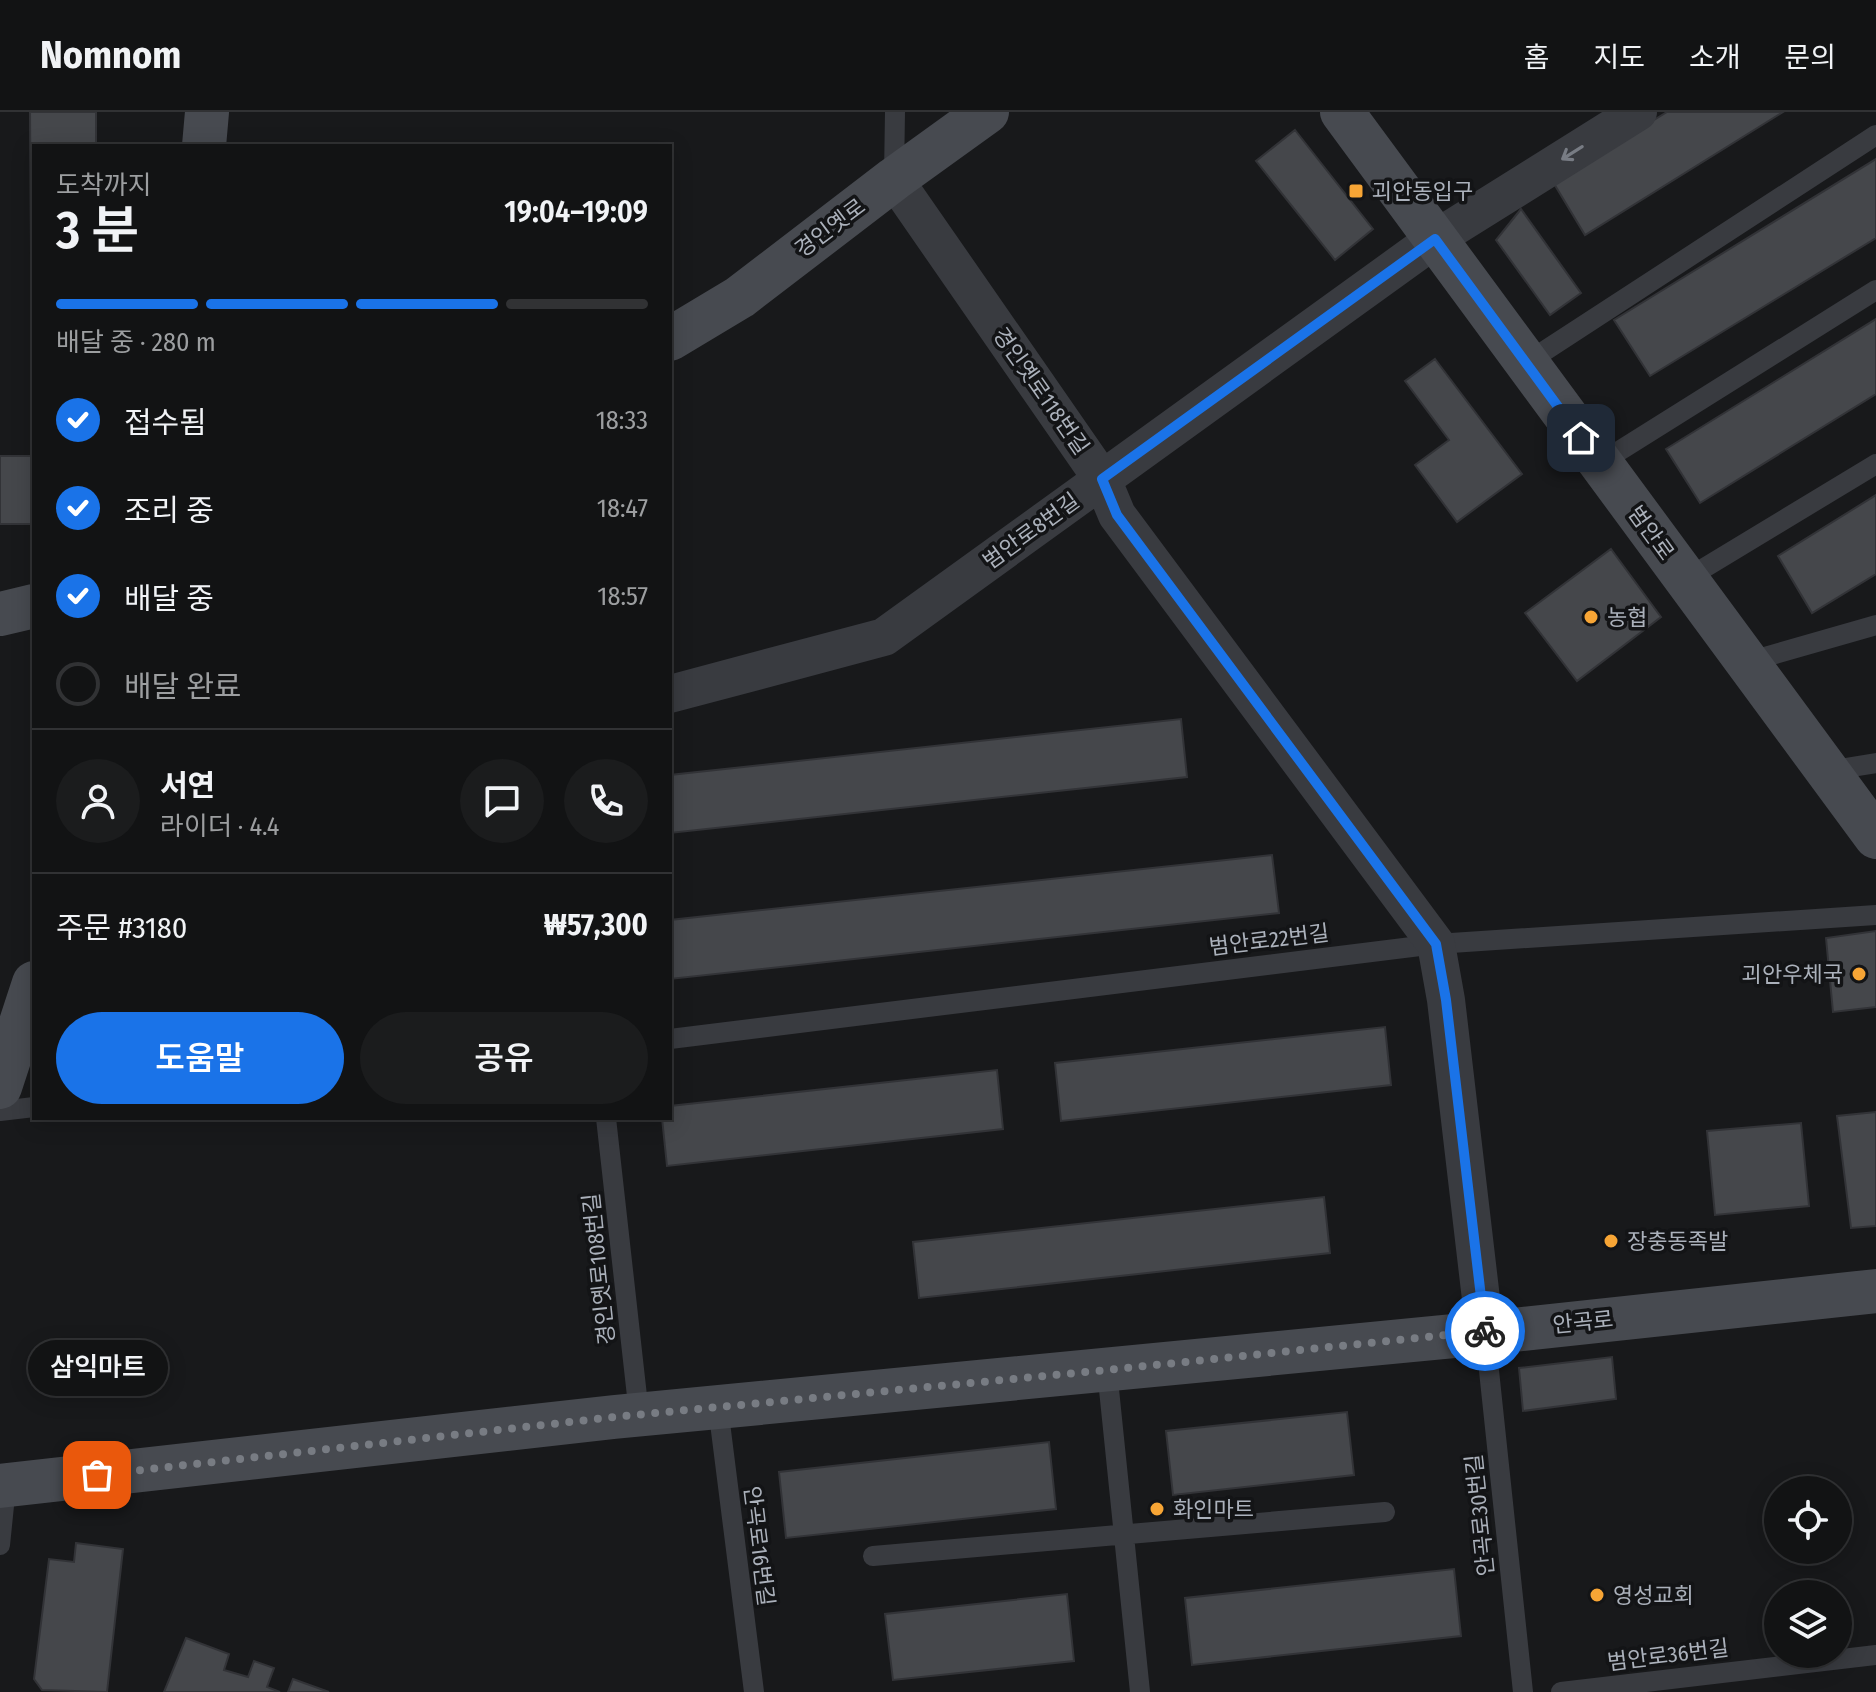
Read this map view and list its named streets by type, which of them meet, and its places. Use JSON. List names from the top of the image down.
{
  "streets": {
    "street": [
      "경인옛로",
      "경인옛로118번길",
      "범안로8번길",
      "범안로",
      "안곡로"
    ],
    "lane": [
      "범안로22번길",
      "경인옛로108번길",
      "안곡로30번길",
      "안곡로16번길",
      "범안로36번길"
    ]
  },
  "crossings": [
    ["경인옛로", "경인옛로118번길"],
    ["경인옛로118번길", "범안로8번길"],
    ["경인옛로118번길", "범안로22번길"],
    ["경인옛로118번길", "안곡로"],
    ["경인옛로118번길", "안곡로30번길"],
    ["범안로8번길", "범안로"],
    ["경인옛로108번길", "안곡로"],
    ["안곡로", "안곡로30번길"],
    ["안곡로", "안곡로16번길"]
  ],
  "places": {
    "transit": ["괴안동입구"],
    "other": [
      "농협",
      "괴안우체국",
      "장충동족발",
      "삼익마트",
      "화인마트",
      "영성교회"
    ]
  },
  "page": {
    "header": "Nomnom",
    "nav": [
      "홈",
      "지도",
      "소개",
      "문의"
    ],
    "heading": ["3 분", "도착까지", "19:04–19:09"],
    "panel": [
      "서연",
      "라이더 · 4.4",
      "주문 #3180",
      "₩57,300"
    ],
    "bar": "배달 중 · 280 m",
    "list": [
      ["접수됨", "18:33"],
      ["조리 중", "18:47"],
      ["배달 중", "18:57"],
      "배달 완료"
    ],
    "buttons": ["도움말", "공유"],
    "bubble": "삼익마트"
  }
}
